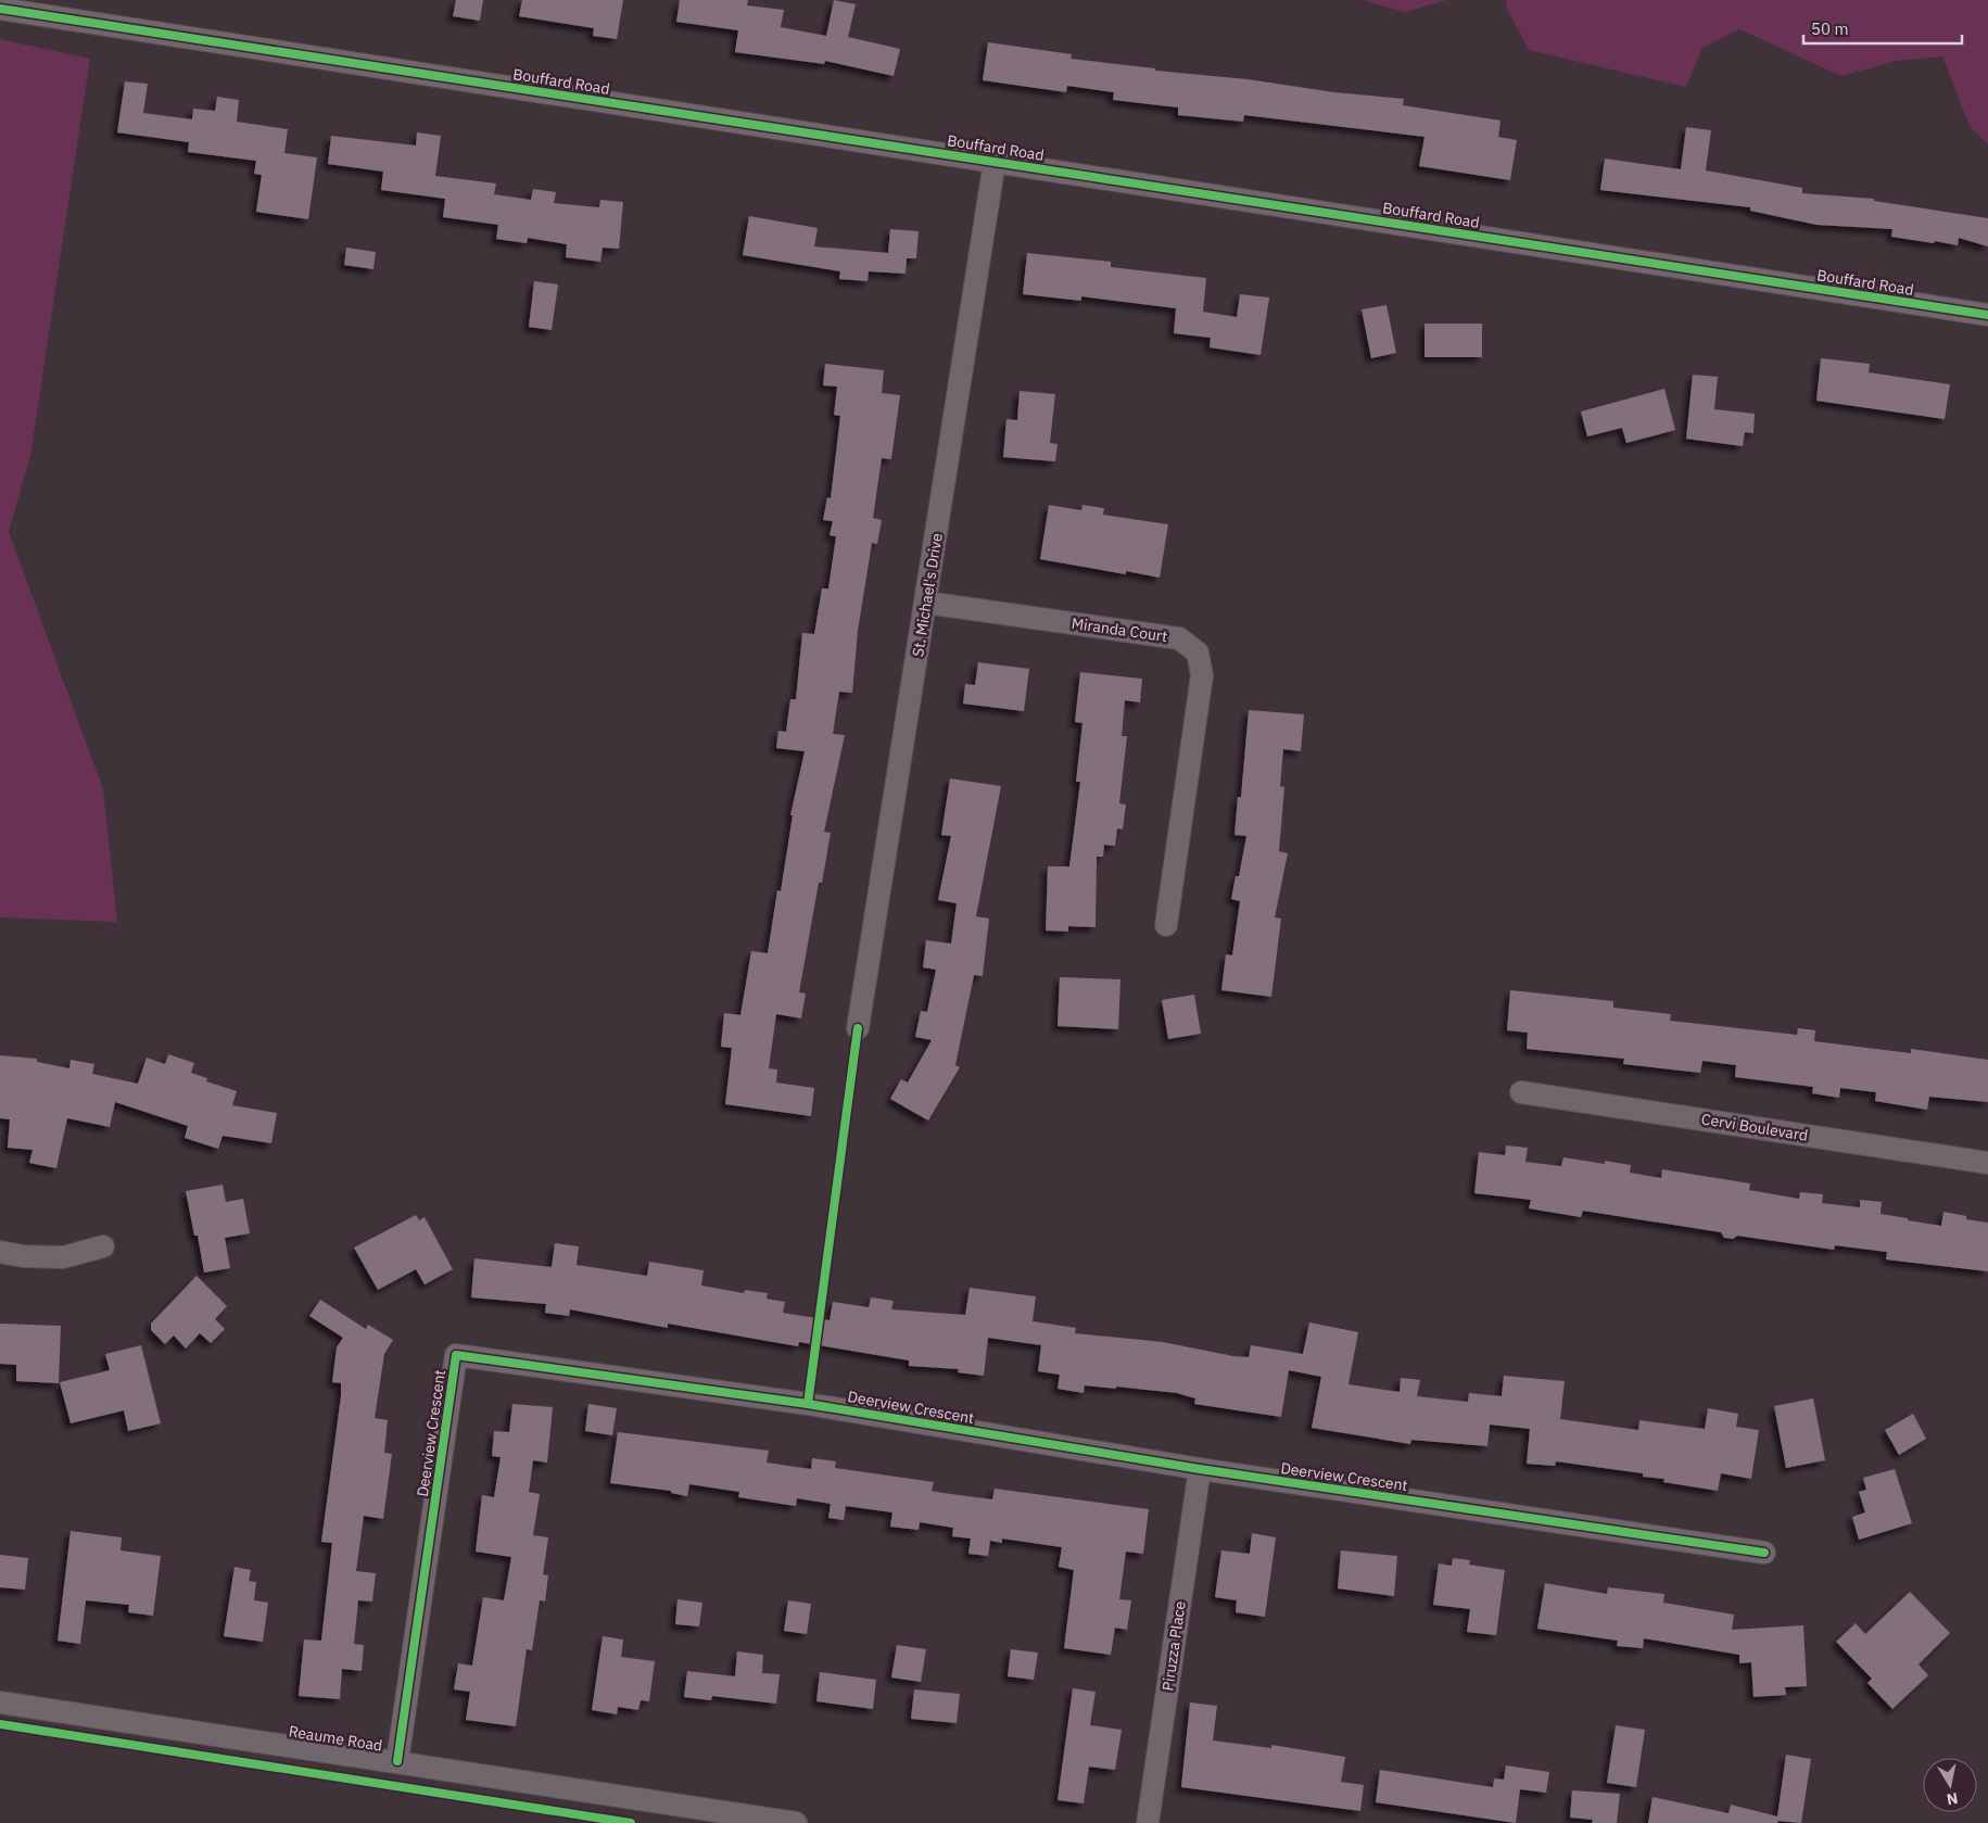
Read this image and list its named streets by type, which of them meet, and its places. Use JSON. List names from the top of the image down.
{
  "streets": {
    "street": [
      "Bouffard Road",
      "St. Michael's Drive",
      "Miranda Court",
      "Cervi Boulevard",
      "Deerview Crescent",
      "Piruzza Place",
      "Reaume Road"
    ]
  },
  "crossings": [
    ["Bouffard Road", "St. Michael's Drive"],
    ["St. Michael's Drive", "Miranda Court"],
    ["Deerview Crescent", "Piruzza Place"],
    ["Deerview Crescent", "Reaume Road"]
  ],
  "scale_bar": "50 m",
  "north": "bottom"
}
